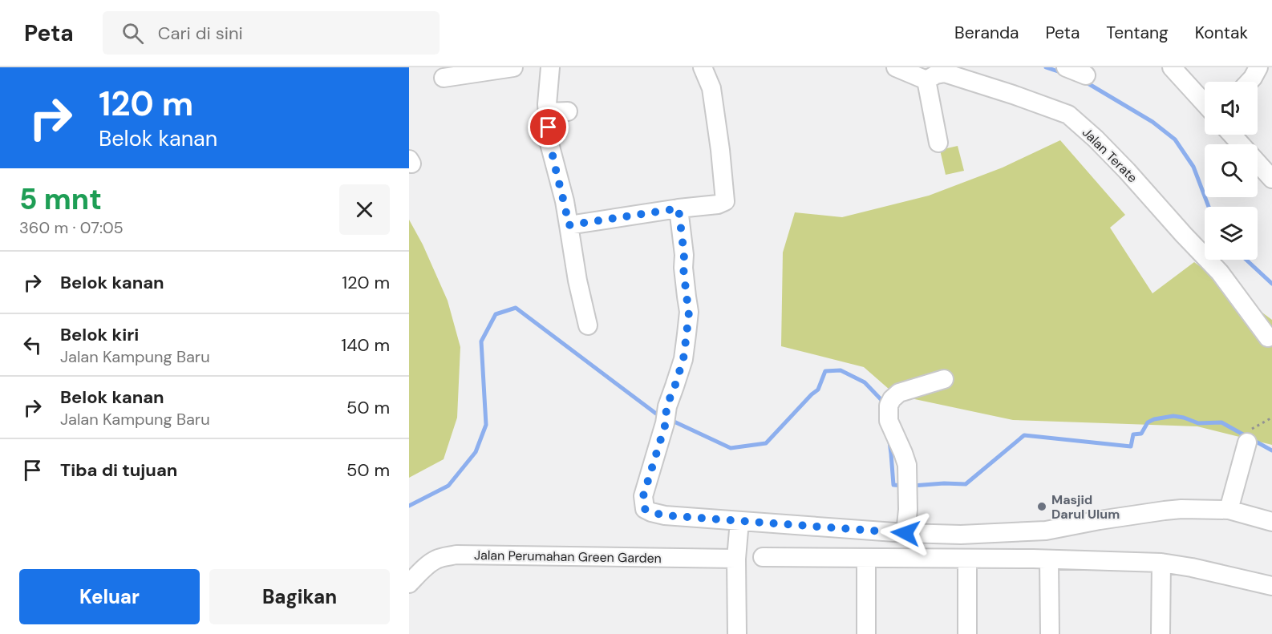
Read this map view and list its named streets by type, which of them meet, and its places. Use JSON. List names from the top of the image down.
{
  "streets": {
    "street": ["Jalan Terate", "Jalan Perumahan Green Garden"]
  },
  "places": ["Masjid Darul Ulum"],
  "page": {
    "header": "Peta",
    "search": "Cari di sini",
    "nav": [
      "Beranda",
      "Peta",
      "Tentang",
      "Kontak"
    ],
    "turn": ["120 m", "Belok kanan"],
    "heading": ["5 mnt", "360 m · 07:05"],
    "list": [
      {
        "name": "Belok kanan",
        "value": "120 m"
      },
      {
        "name": "Belok kiri",
        "note": "Jalan Kampung Baru",
        "value": "140 m"
      },
      {
        "name": "Belok kanan",
        "note": "Jalan Kampung Baru",
        "value": "50 m"
      },
      {
        "name": "Tiba di tujuan",
        "value": "50 m"
      }
    ],
    "buttons": ["Keluar", "Bagikan"]
  }
}
